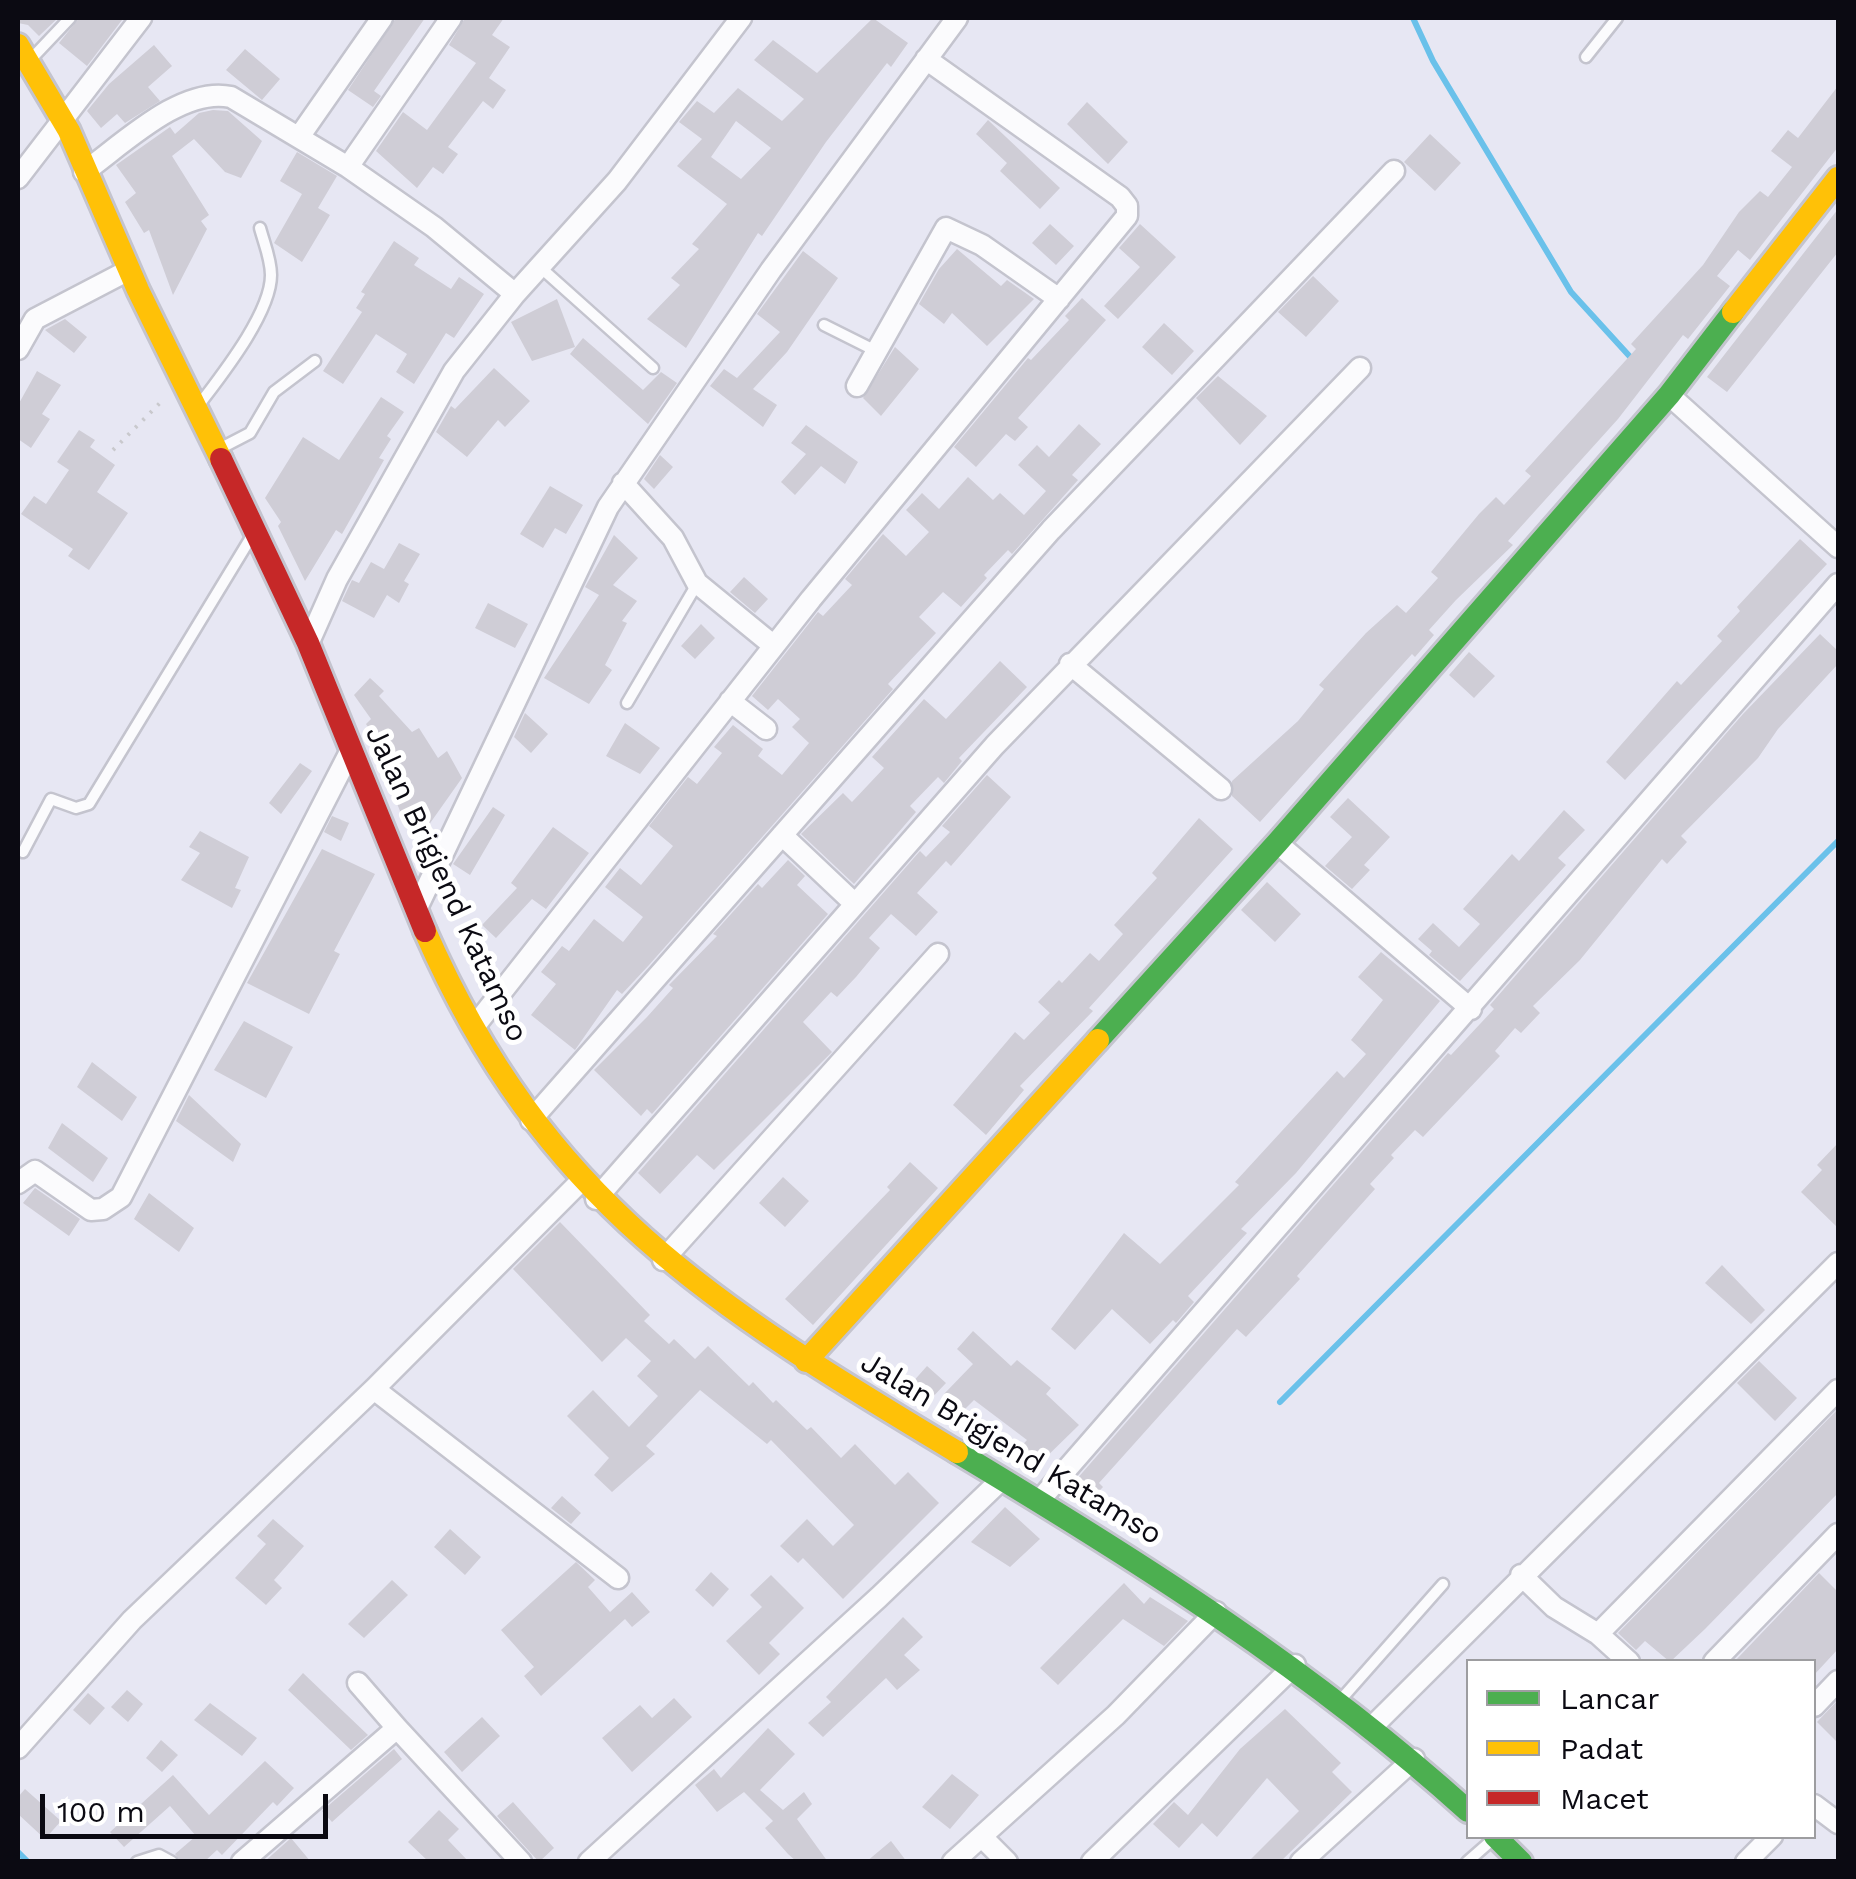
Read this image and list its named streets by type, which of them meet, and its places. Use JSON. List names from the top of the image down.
{
  "streets": {
    "main road": ["Jalan Brigjend Katamso"]
  },
  "legend": ["Lancar", "Padat", "Macet"],
  "scale_bar": "100 m"
}
